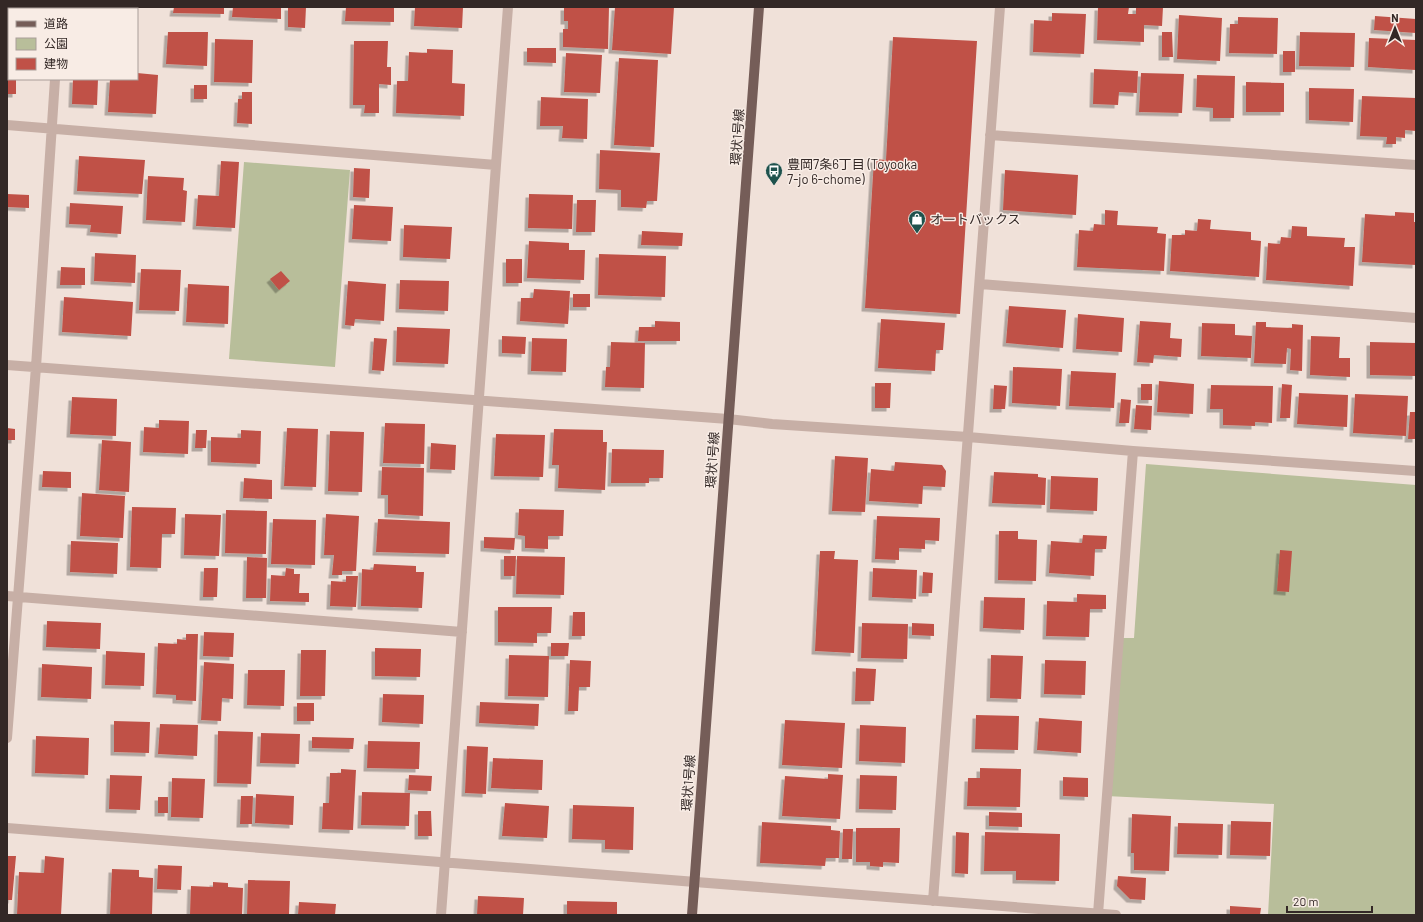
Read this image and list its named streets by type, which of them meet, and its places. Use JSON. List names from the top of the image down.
{
  "streets": {
    "main road": ["環状1号線"]
  },
  "places": {
    "bus stop": ["豊岡7条6丁目 (Toyooka 7-jo 6-chome)"],
    "shop": ["オートバックス"]
  },
  "legend": ["道路", "公園", "建物"],
  "scale_bar": "20 m",
  "north": "top"
}
